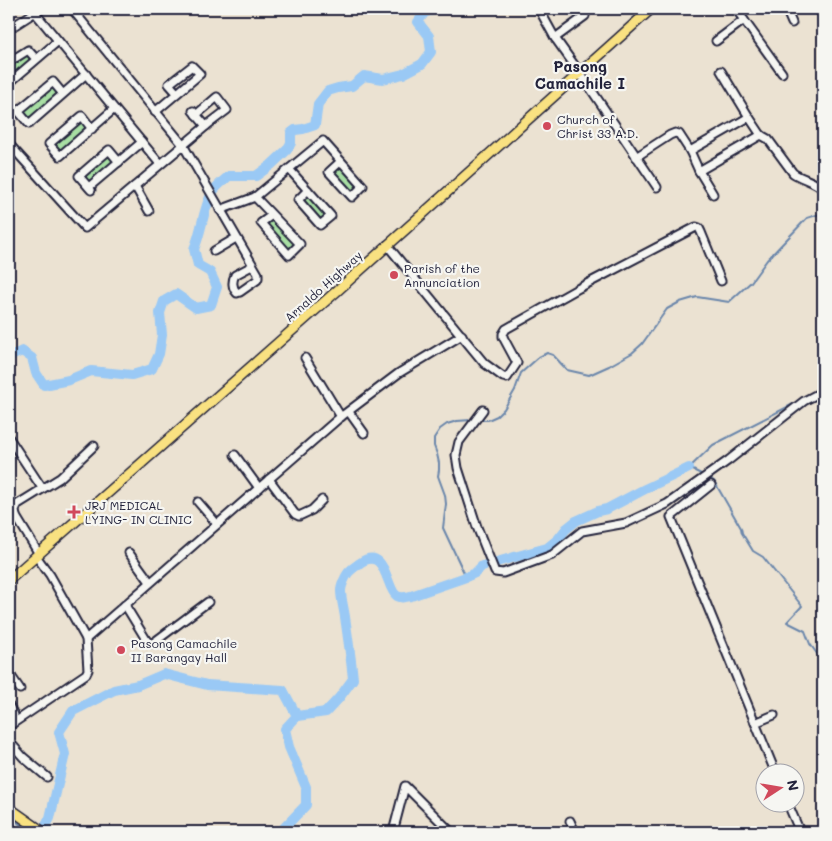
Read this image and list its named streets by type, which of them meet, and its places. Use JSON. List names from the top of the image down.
{
  "streets": {
    "main road": ["Arnaldo Highway"]
  },
  "districts": ["Pasong Camachile I"],
  "places": {
    "other": ["Church of Christ 33 A.D.", "Parish of the Annunciation", "Pasong Camachile II Barangay Hall"],
    "health": ["JRJ MEDICAL LYING- IN CLINIC"]
  },
  "north": "right"
}
